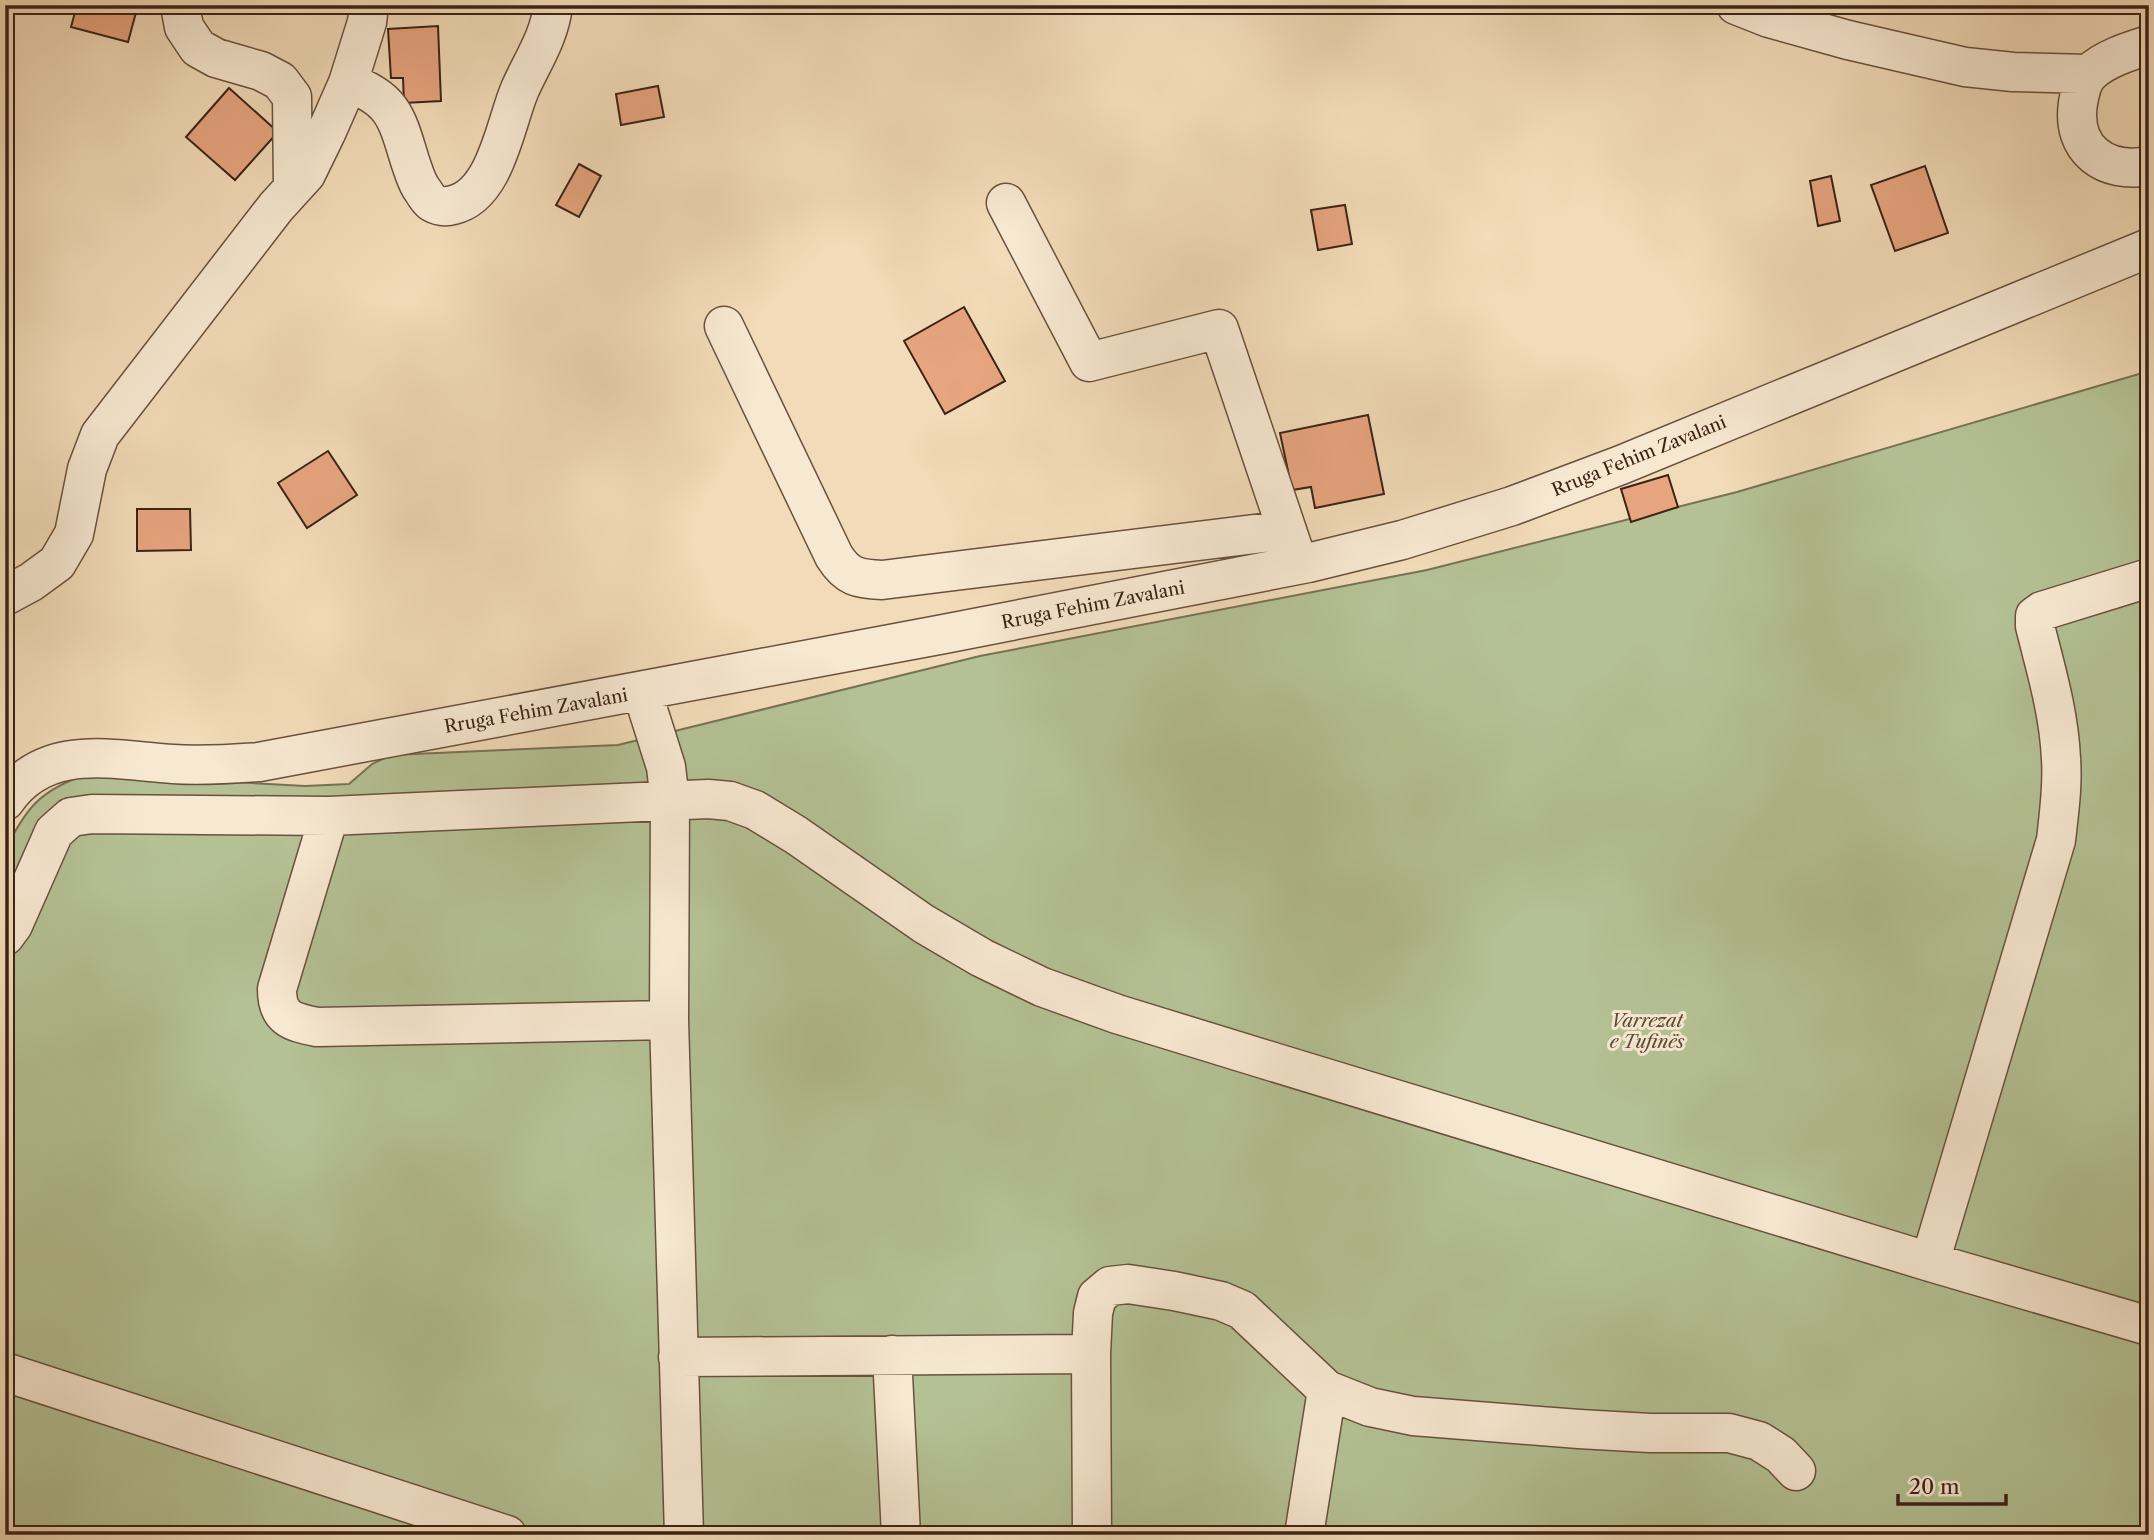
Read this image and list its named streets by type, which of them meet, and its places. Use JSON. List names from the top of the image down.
{
  "streets": {
    "street": ["Rruga Fehim Zavalani"]
  },
  "parks": ["Varrezat e Tufinës"],
  "scale_bar": "20 m"
}
